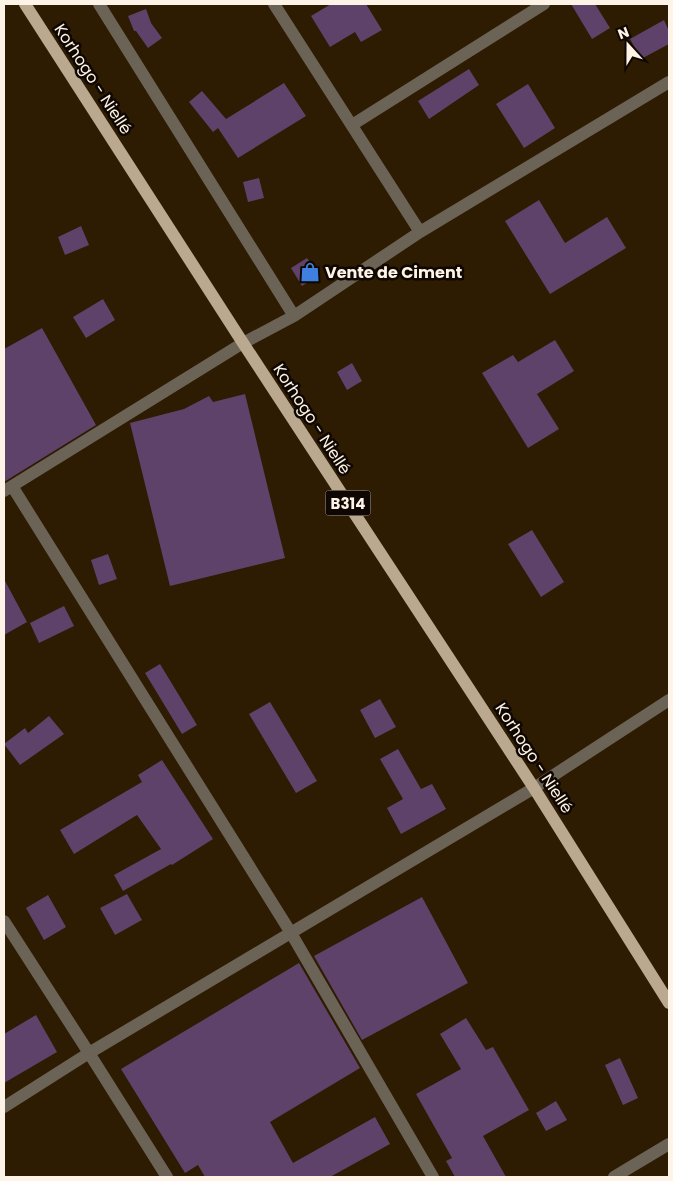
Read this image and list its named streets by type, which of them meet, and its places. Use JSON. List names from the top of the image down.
{
  "streets": {
    "main road": ["Korhogo - Niellé", "B314"]
  },
  "places": {
    "shop": ["Vente de Ciment"]
  },
  "north": "top"
}
